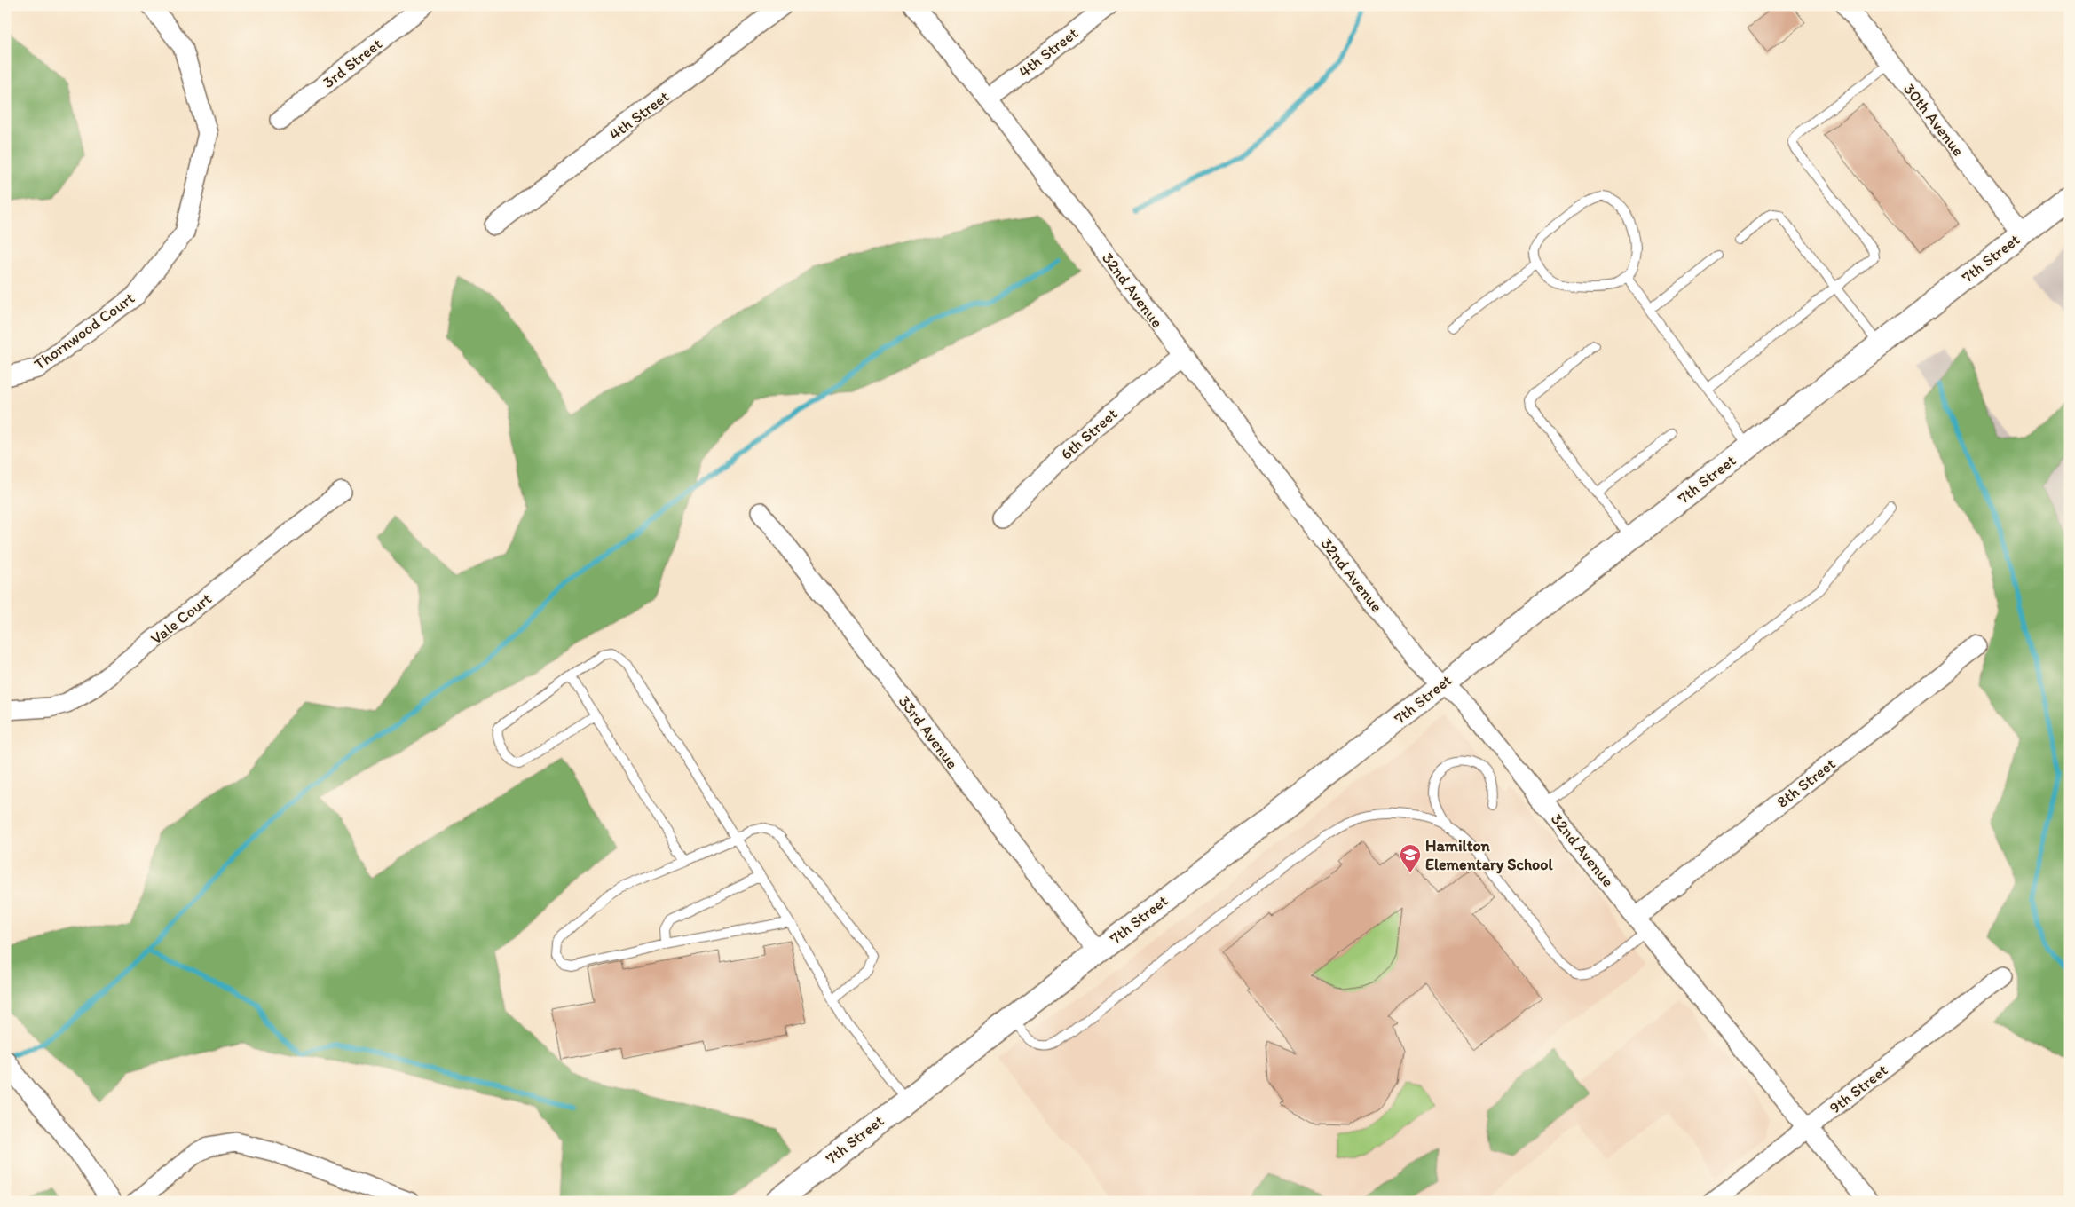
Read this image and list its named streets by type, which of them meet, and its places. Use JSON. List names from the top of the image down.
{
  "streets": {
    "street": [
      "4th Street",
      "3rd Street",
      "30th Avenue",
      "7th Street",
      "32nd Avenue",
      "Thornwood Court",
      "6th Street",
      "Vale Court",
      "33rd Avenue",
      "8th Street",
      "9th Street"
    ]
  },
  "crossings": [
    ["4th Street", "32nd Avenue"],
    ["30th Avenue", "7th Street"],
    ["7th Street", "32nd Avenue"],
    ["7th Street", "33rd Avenue"],
    ["32nd Avenue", "6th Street"],
    ["32nd Avenue", "8th Street"],
    ["32nd Avenue", "9th Street"]
  ],
  "places": {
    "school or university": ["Hamilton Elementary School"]
  }
}
